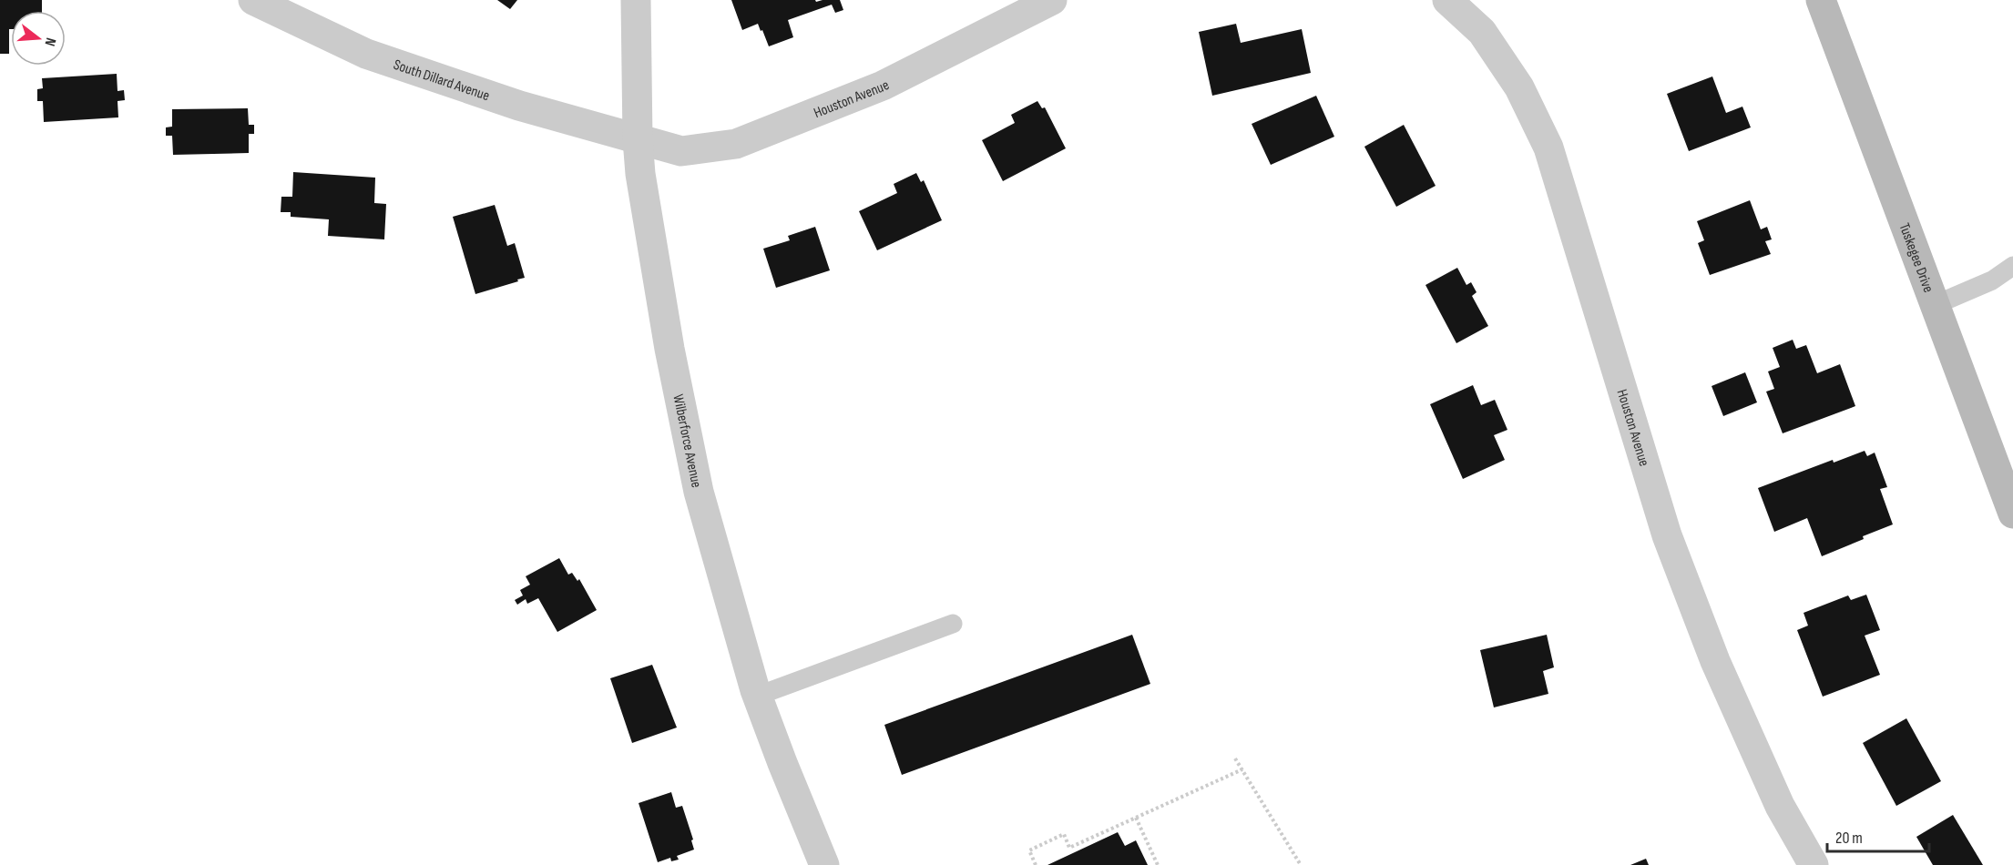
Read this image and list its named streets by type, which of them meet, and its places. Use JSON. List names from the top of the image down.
{
  "streets": {
    "street": [
      "South Dillard Avenue",
      "Houston Avenue",
      "Tuskegee Drive",
      "Wilberforce Avenue"
    ]
  },
  "crossings": [
    ["South Dillard Avenue", "Houston Avenue"],
    ["South Dillard Avenue", "Wilberforce Avenue"],
    ["Houston Avenue", "Wilberforce Avenue"]
  ],
  "scale_bar": "20 m",
  "north": "right"
}
